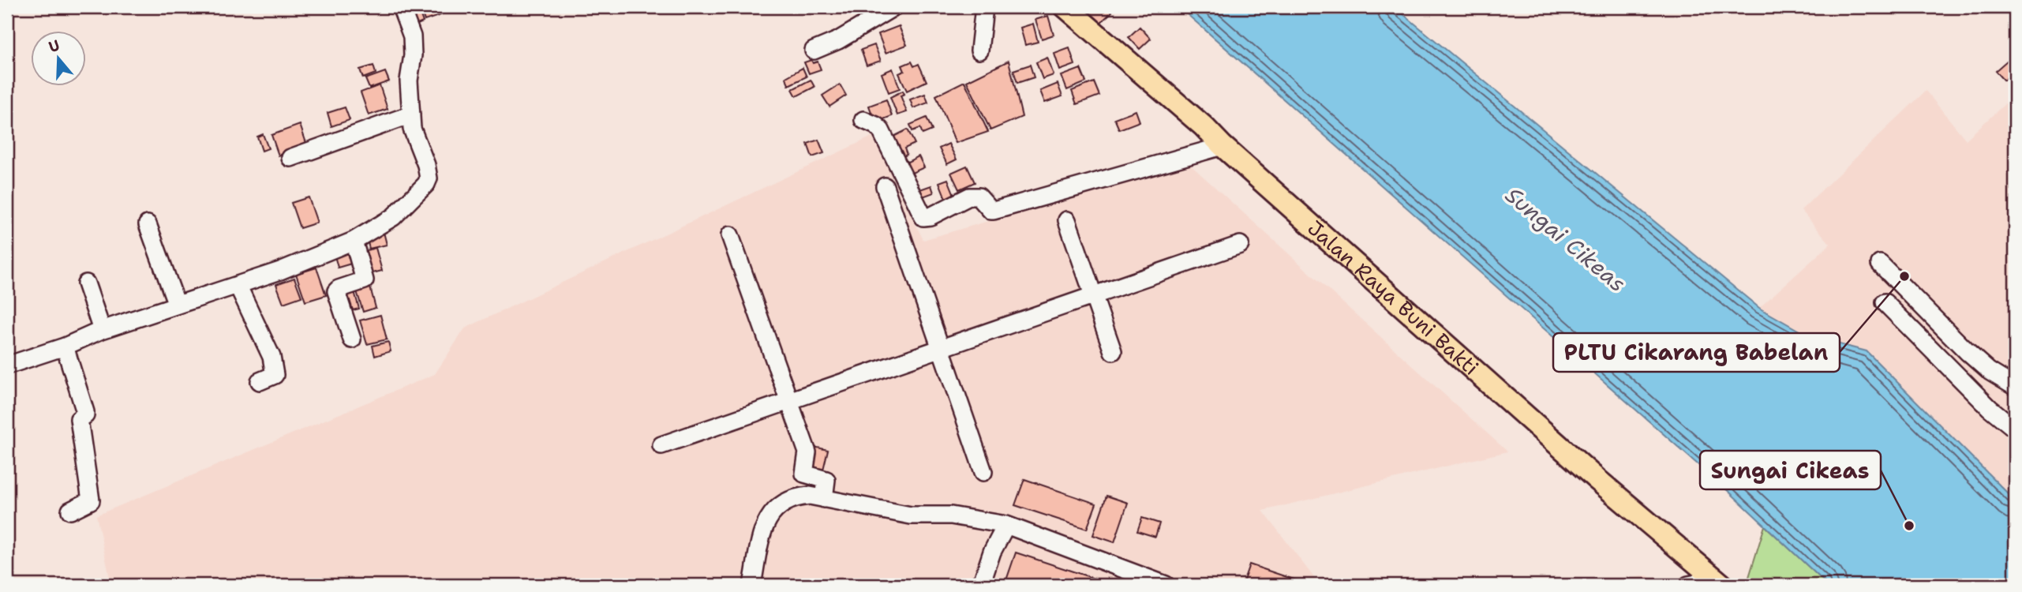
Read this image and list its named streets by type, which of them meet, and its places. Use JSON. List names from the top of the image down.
{
  "streets": {
    "main road": ["Jalan Raya Buni Bakti"]
  },
  "water": ["Sungai Cikeas"],
  "places": ["PLTU Cikarang Babelan", "Sungai Cikeas"],
  "north": "top"
}
